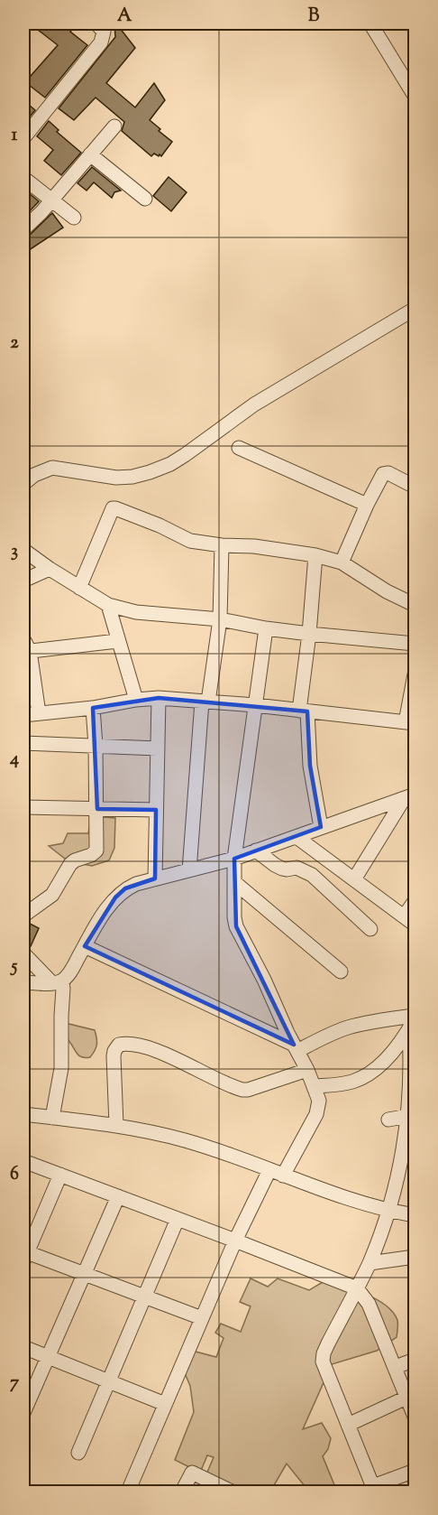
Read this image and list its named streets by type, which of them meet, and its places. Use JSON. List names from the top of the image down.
{
  "grid": {
    "columns": ["A", "B"],
    "rows": [
      "1",
      "2",
      "3",
      "4",
      "5",
      "6",
      "7"
    ]
  }
}
